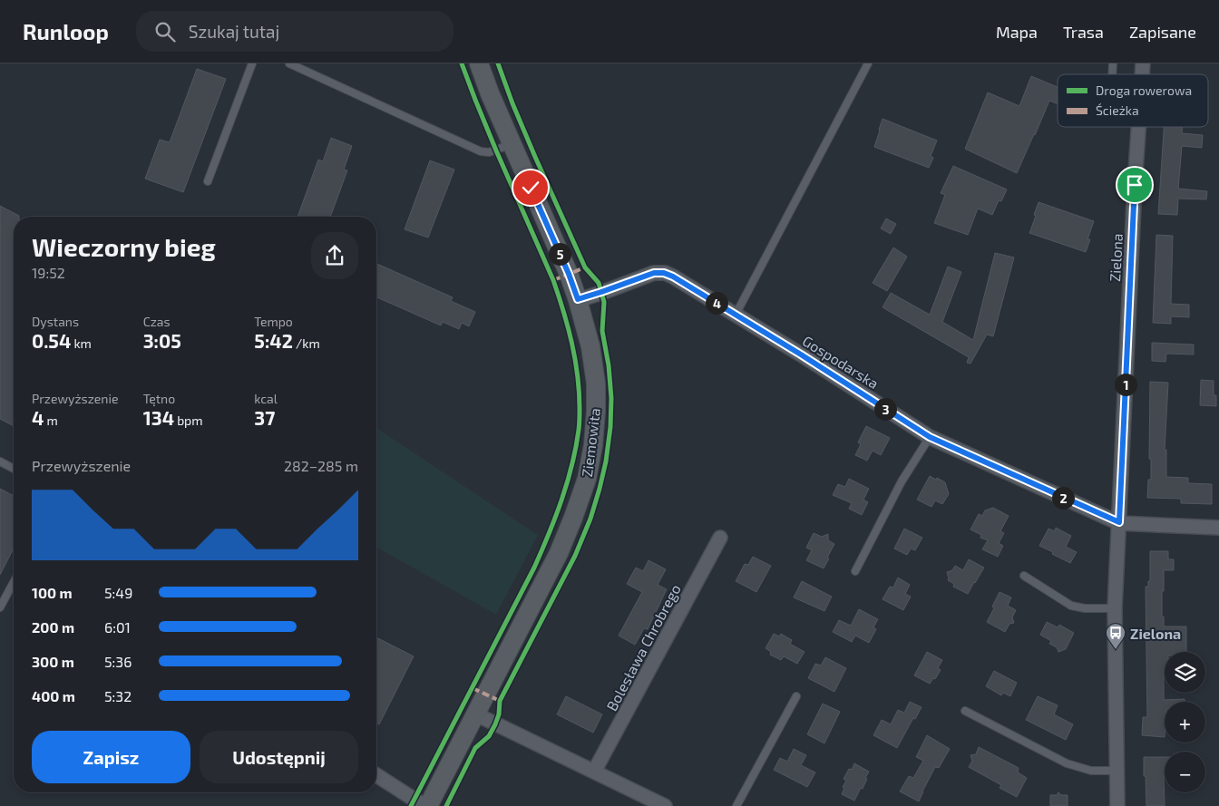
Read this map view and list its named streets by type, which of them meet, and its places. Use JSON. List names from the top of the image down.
{
  "streets": {
    "street": [
      "Zielona",
      "Gospodarska",
      "Ziemowita",
      "Bolesława Chrobrego"
    ]
  },
  "crossings": [
    ["Zielona", "Gospodarska"],
    ["Gospodarska", "Ziemowita"]
  ],
  "places": {
    "bus stop": ["Zielona"]
  },
  "legend": ["Droga rowerowa", "Ścieżka"],
  "page": {
    "header": "Runloop",
    "search": "Szukaj tutaj",
    "nav": ["Mapa", "Trasa", "Zapisane"],
    "heading": ["Wieczorny bieg", "19:52"],
    "pins": [
      "5",
      "4",
      "1",
      "3",
      "2"
    ],
    "stats": [
      ["Dystans", "0.54 km"],
      ["Czas", "3:05"],
      ["Tempo", "5:42 /km"],
      ["Przewyższenie", "4 m"],
      ["Tętno", "134 bpm"],
      ["kcal", "37"]
    ],
    "chart": ["Przewyższenie", "282–285 m"],
    "list": [
      {
        "name": "100 m",
        "note": "5:49"
      },
      {
        "name": "200 m",
        "note": "6:01"
      },
      {
        "name": "300 m",
        "note": "5:36"
      },
      {
        "name": "400 m",
        "note": "5:32"
      }
    ],
    "map_buttons": ["+", "−"],
    "buttons": ["Zapisz", "Udostępnij"]
  }
}
